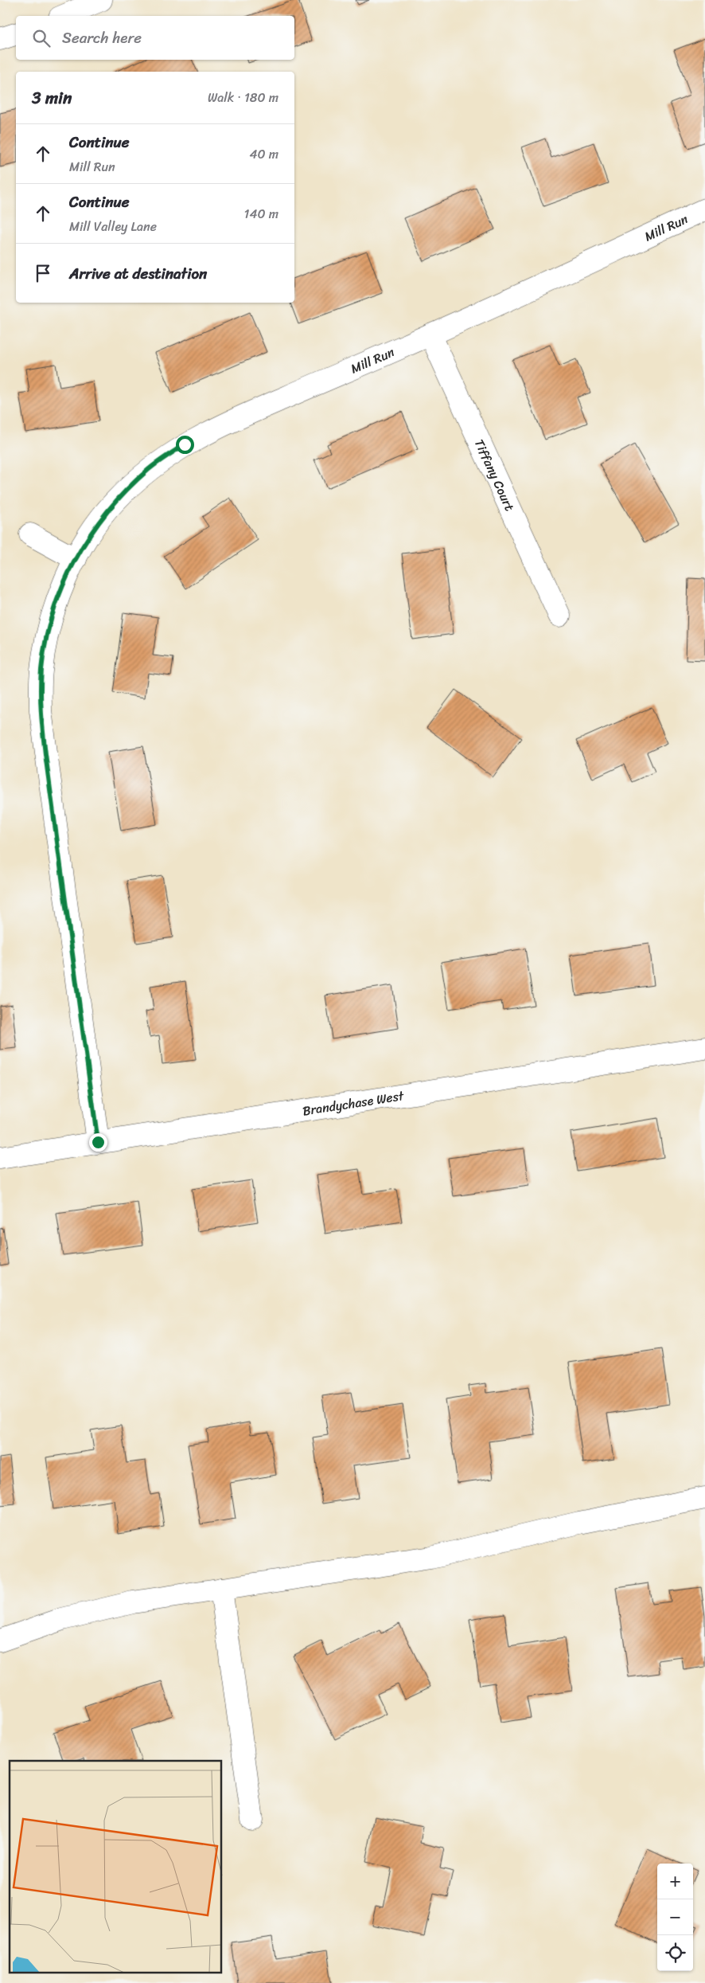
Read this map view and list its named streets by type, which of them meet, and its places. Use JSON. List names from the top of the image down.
{
  "streets": {
    "street": ["Mill Run", "Tiffany Court", "Brandychase West"]
  },
  "crossings": [
    ["Mill Run", "Tiffany Court"],
    ["Mill Run", "Brandychase West"]
  ],
  "page": {
    "search": "Search here",
    "heading": ["3 min", "Walk · 180 m"],
    "list": [
      ["Continue", "Mill Run", "40 m"],
      ["Continue", "Mill Valley Lane", "140 m"],
      "Arrive at destination"
    ],
    "map_buttons": ["+", "−"]
  }
}
